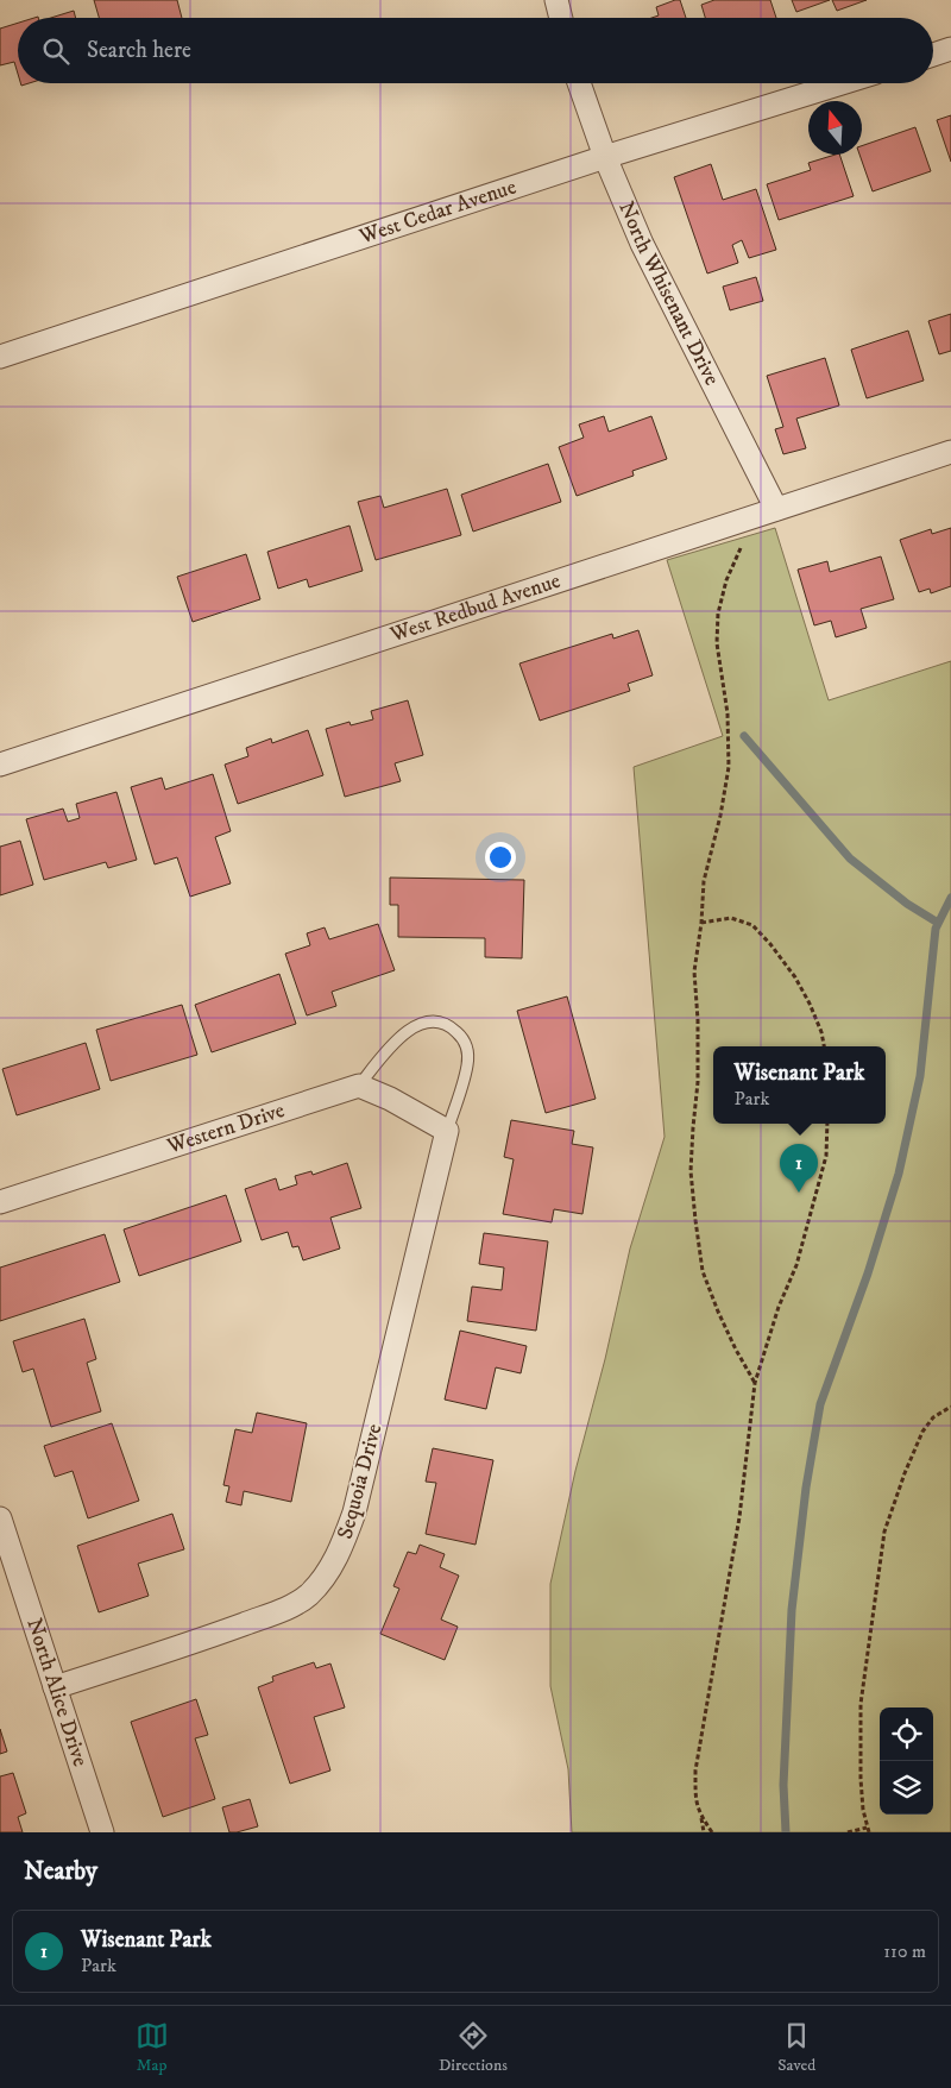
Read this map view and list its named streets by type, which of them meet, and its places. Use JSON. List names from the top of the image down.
{
  "streets": {
    "street": [
      "West Cedar Avenue",
      "North Whisenant Drive",
      "West Redbud Avenue",
      "Western Drive",
      "Sequoia Drive",
      "North Alice Drive"
    ]
  },
  "crossings": [
    ["West Cedar Avenue", "North Whisenant Drive"],
    ["North Whisenant Drive", "West Redbud Avenue"],
    ["Sequoia Drive", "North Alice Drive"]
  ],
  "north": "top",
  "page": {
    "search": "Search here",
    "popup": ["Wisenant Park", "Park"],
    "pins": "1",
    "heading": "Nearby",
    "list": [
      {
        "mark": "1",
        "name": "Wisenant Park",
        "note": "Park",
        "value": "110 m"
      }
    ],
    "nav": ["Map", "Directions", "Saved"]
  }
}
